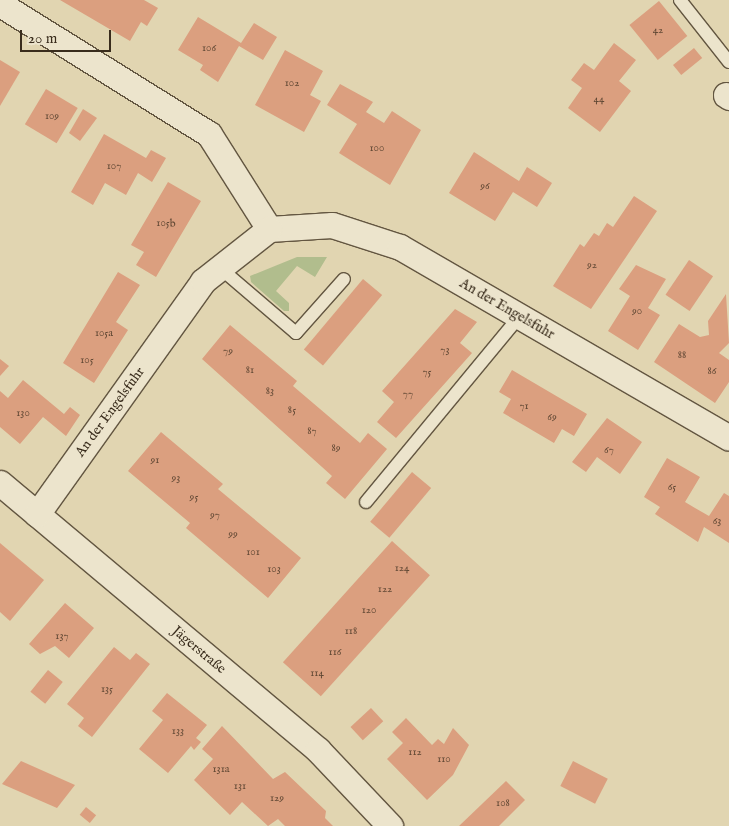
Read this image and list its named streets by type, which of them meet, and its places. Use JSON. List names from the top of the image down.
{
  "streets": {
    "street": ["An der Engelsfuhr", "Jägerstraße"]
  },
  "crossings": [
    ["An der Engelsfuhr", "Jägerstraße"]
  ],
  "house_numbers": [
    "42",
    "106",
    "102",
    "44",
    "109",
    "100",
    "107",
    "96",
    "105b",
    "92",
    "90",
    "105a",
    "73",
    "79",
    "88",
    "105",
    "81",
    "86",
    "75",
    "83",
    "77",
    "71",
    "85",
    "130",
    "69",
    "87",
    "89",
    "67",
    "91",
    "93",
    "65",
    "95",
    "97",
    "63",
    "99",
    "101",
    "124",
    "103",
    "122",
    "120",
    "118",
    "137",
    "116",
    "114",
    "135",
    "133",
    "112",
    "110",
    "131a",
    "131",
    "129",
    "108"
  ],
  "scale_bar": "20 m"
}
